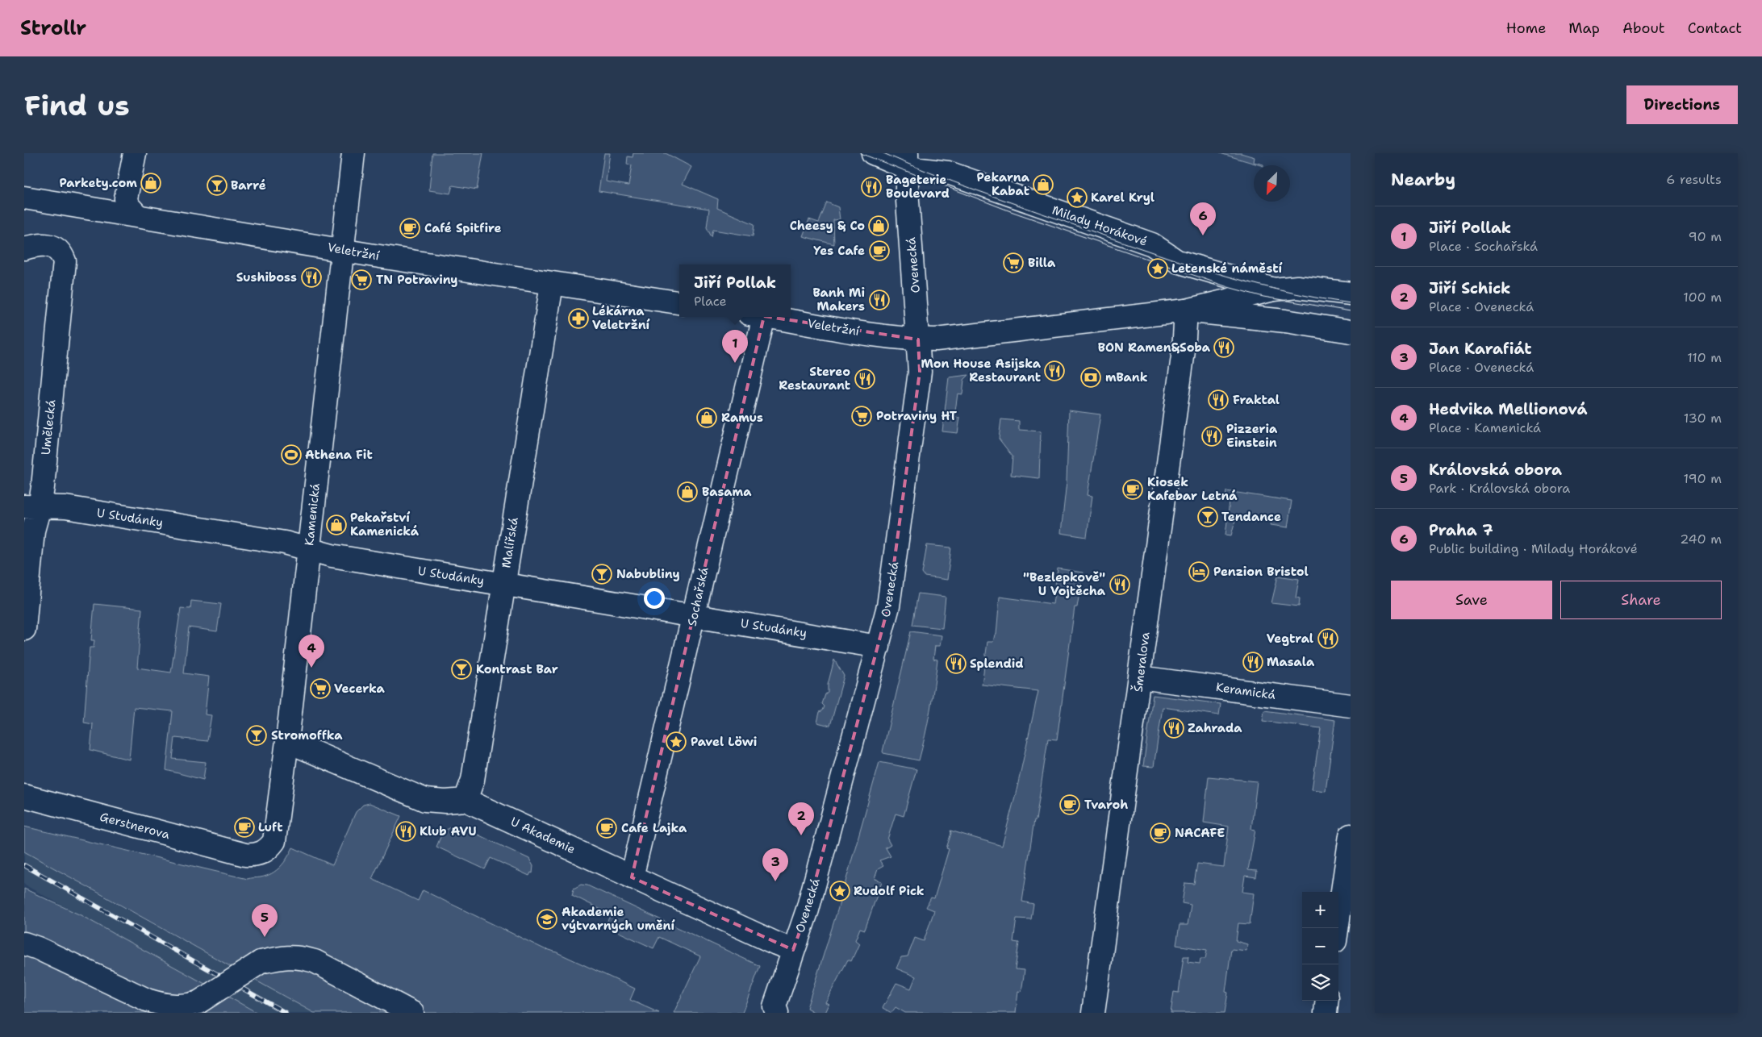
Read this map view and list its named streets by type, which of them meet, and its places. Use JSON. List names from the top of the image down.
{
  "streets": {
    "street": [
      "Milady Horákové",
      "Veletržní",
      "Ovenecká",
      "Umělecká",
      "Kamenická",
      "U Studánky",
      "Malířská",
      "Sochařská",
      "Šmeralova",
      "Keramická",
      "Gerstnerova",
      "U Akademie"
    ]
  },
  "crossings": [
    ["Milady Horákové", "Ovenecká"],
    ["Veletržní", "Ovenecká"],
    ["Veletržní", "Kamenická"],
    ["Veletržní", "Malířská"],
    ["Ovenecká", "U Studánky"],
    ["Ovenecká", "U Akademie"],
    ["Umělecká", "U Studánky"],
    ["Kamenická", "U Studánky"],
    ["Kamenická", "Gerstnerova"],
    ["Kamenická", "U Akademie"],
    ["U Studánky", "Malířská"],
    ["U Studánky", "Sochařská"],
    ["Malířská", "U Akademie"],
    ["Sochařská", "U Akademie"],
    ["Šmeralova", "Keramická"]
  ],
  "places": {
    "shop": [
      "Parkety.com",
      "Pekarna Kabat",
      "Cheesy & Co",
      "Ramus",
      "Basama",
      "Pekařství Kamenická"
    ],
    "bar": [
      "Barré",
      "Tendance",
      "Nabubliny",
      "Kontrast Bar",
      "Stromoffka"
    ],
    "restaurant": [
      "Bageterie Boulevard",
      "Sushiboss",
      "Banh Mi Makers",
      "BON Ramen&Soba",
      "Mon House Asijska Restaurant",
      "Stereo Restaurant",
      "Fraktal",
      "Pizzeria Einstein",
      "\"Bezlepkově\" U Vojtěcha",
      "Vegtral",
      "Masala",
      "Splendid",
      "Zahrada",
      "Klub AVU"
    ],
    "place": [
      "Karel Kryl",
      "Letenské náměstí",
      "Pavel Löwi",
      "Rudolf Pick"
    ],
    "cafe": [
      "Café Spitfire",
      "Yes Cafe",
      "Kiosek Kafebar Letná",
      "Tvaroh",
      "Luft",
      "Cafe Lajka",
      "NACAFE"
    ],
    "supermarket": [
      "Billa",
      "TN Potraviny",
      "Potraviny HT",
      "Vecerka"
    ],
    "pharmacy": ["Lékárna Veletržní"],
    "bank": ["mBank"],
    "sports": ["Athena Fit"],
    "hotel": ["Penzion Bristol"],
    "school or university": ["Akademie výtvarných umění"]
  },
  "north": "bottom left",
  "page": {
    "header": "Strollr",
    "nav": [
      "Home",
      "Map",
      "About",
      "Contact"
    ],
    "buttons": [
      "Directions",
      ["Save", "Share"]
    ],
    "title": "Find us",
    "heading": ["Nearby", "6 results"],
    "pins": [
      "6",
      "1",
      "4",
      "2",
      "3",
      "5"
    ],
    "list": [
      {
        "mark": "1",
        "name": "Jiří Pollak",
        "note": "Place · Sochařská",
        "value": "90 m"
      },
      {
        "mark": "2",
        "name": "Jiří Schick",
        "note": "Place · Ovenecká",
        "value": "100 m"
      },
      {
        "mark": "3",
        "name": "Jan Karafiát",
        "note": "Place · Ovenecká",
        "value": "110 m"
      },
      {
        "mark": "4",
        "name": "Hedvika Mellionová",
        "note": "Place · Kamenická",
        "value": "130 m"
      },
      {
        "mark": "5",
        "name": "Královská obora",
        "note": "Park · Královská obora",
        "value": "190 m"
      },
      {
        "mark": "6",
        "name": "Praha 7",
        "note": "Public building · Milady Horákové",
        "value": "240 m"
      }
    ],
    "popup": ["Jiří Pollak", "Place"],
    "map_buttons": ["+", "−"]
  }
}
